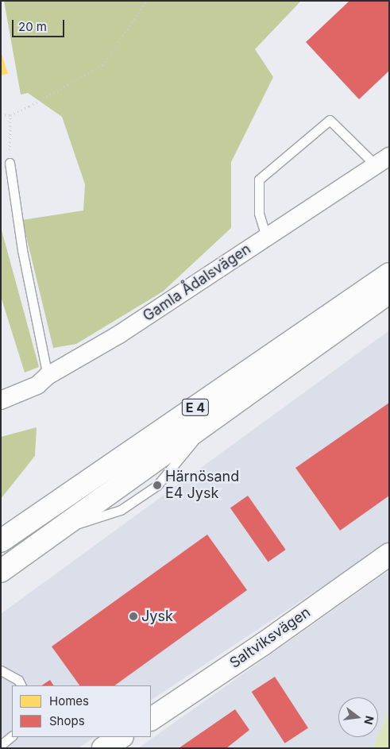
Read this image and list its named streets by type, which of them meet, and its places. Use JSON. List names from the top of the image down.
{
  "streets": {
    "main road": ["E 4", "Saltviksvägen"],
    "street": ["Gamla Ådalsvägen"]
  },
  "places": ["Härnösand E4 Jysk", "Jysk"],
  "legend": ["Homes", "Shops"],
  "scale_bar": "20 m",
  "north": "right"
}
